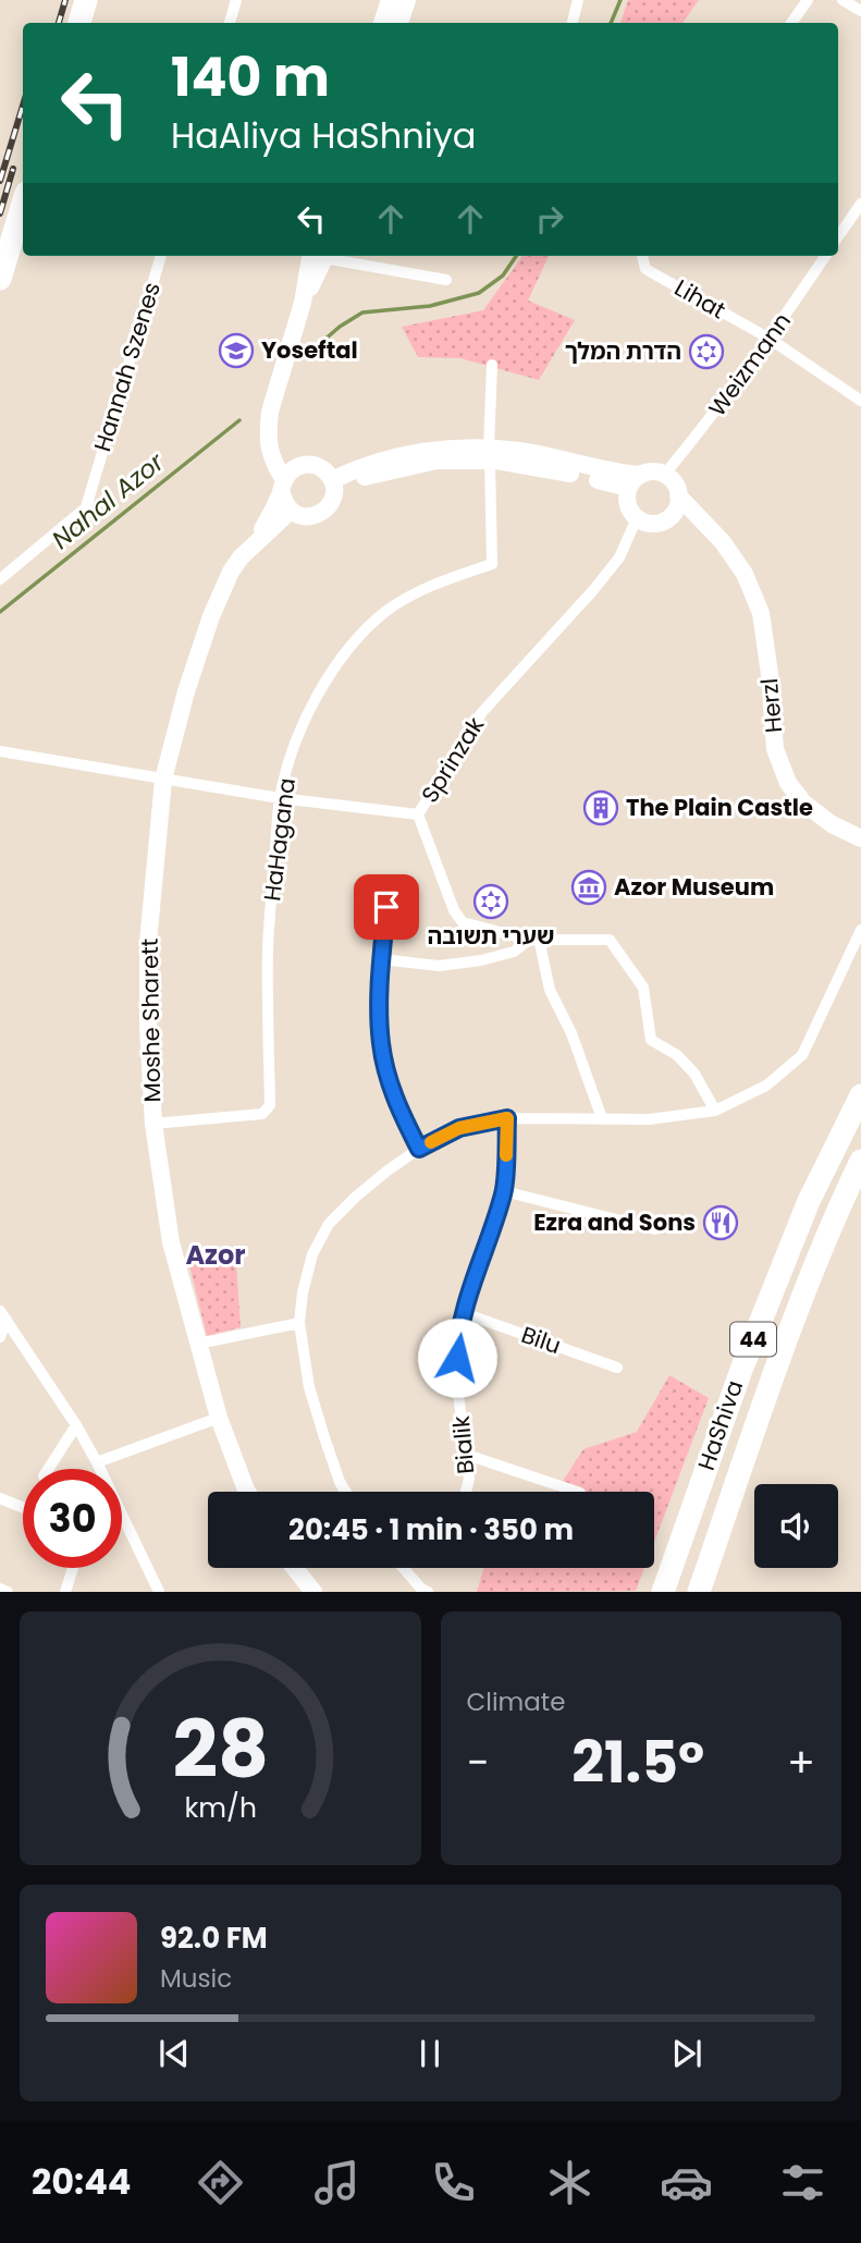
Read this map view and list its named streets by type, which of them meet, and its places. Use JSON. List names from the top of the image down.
{
  "streets": {
    "highway": ["44", "HaShiva"],
    "street": [
      "Lihat",
      "Weizmann",
      "Hannah Szenes",
      "Herzl",
      "Sprinzak",
      "HaHagana",
      "Moshe Sharett",
      "Bilu",
      "Bialik"
    ]
  },
  "crossings": [
    ["Lihat", "Weizmann"],
    ["Weizmann", "Herzl"],
    ["Weizmann", "Sprinzak"],
    ["Herzl", "Sprinzak"],
    ["Sprinzak", "HaHagana"],
    ["Sprinzak", "Moshe Sharett"],
    ["HaHagana", "Moshe Sharett"],
    ["Bilu", "Bialik"]
  ],
  "districts": ["Azor"],
  "water": ["Nahal Azor"],
  "places": {
    "school or university": ["Yoseftal"],
    "synagogue": ["הדרת המלך", "שערי תשובה"],
    "building": ["The Plain Castle"],
    "museum": ["Azor Museum"],
    "restaurant": ["Ezra and Sons"]
  },
  "page": {
    "turn": ["140 m", "HaAliya HaShniya"],
    "limit": "30",
    "trip": "20:45 · 1 min · 350 m",
    "tile": "Climate",
    "heat": ["−", "21.5°", "+"],
    "song": ["92.0 FM", "Music"],
    "tabs": "20:44",
    "gauge": ["28", "km/h"]
  }
}
